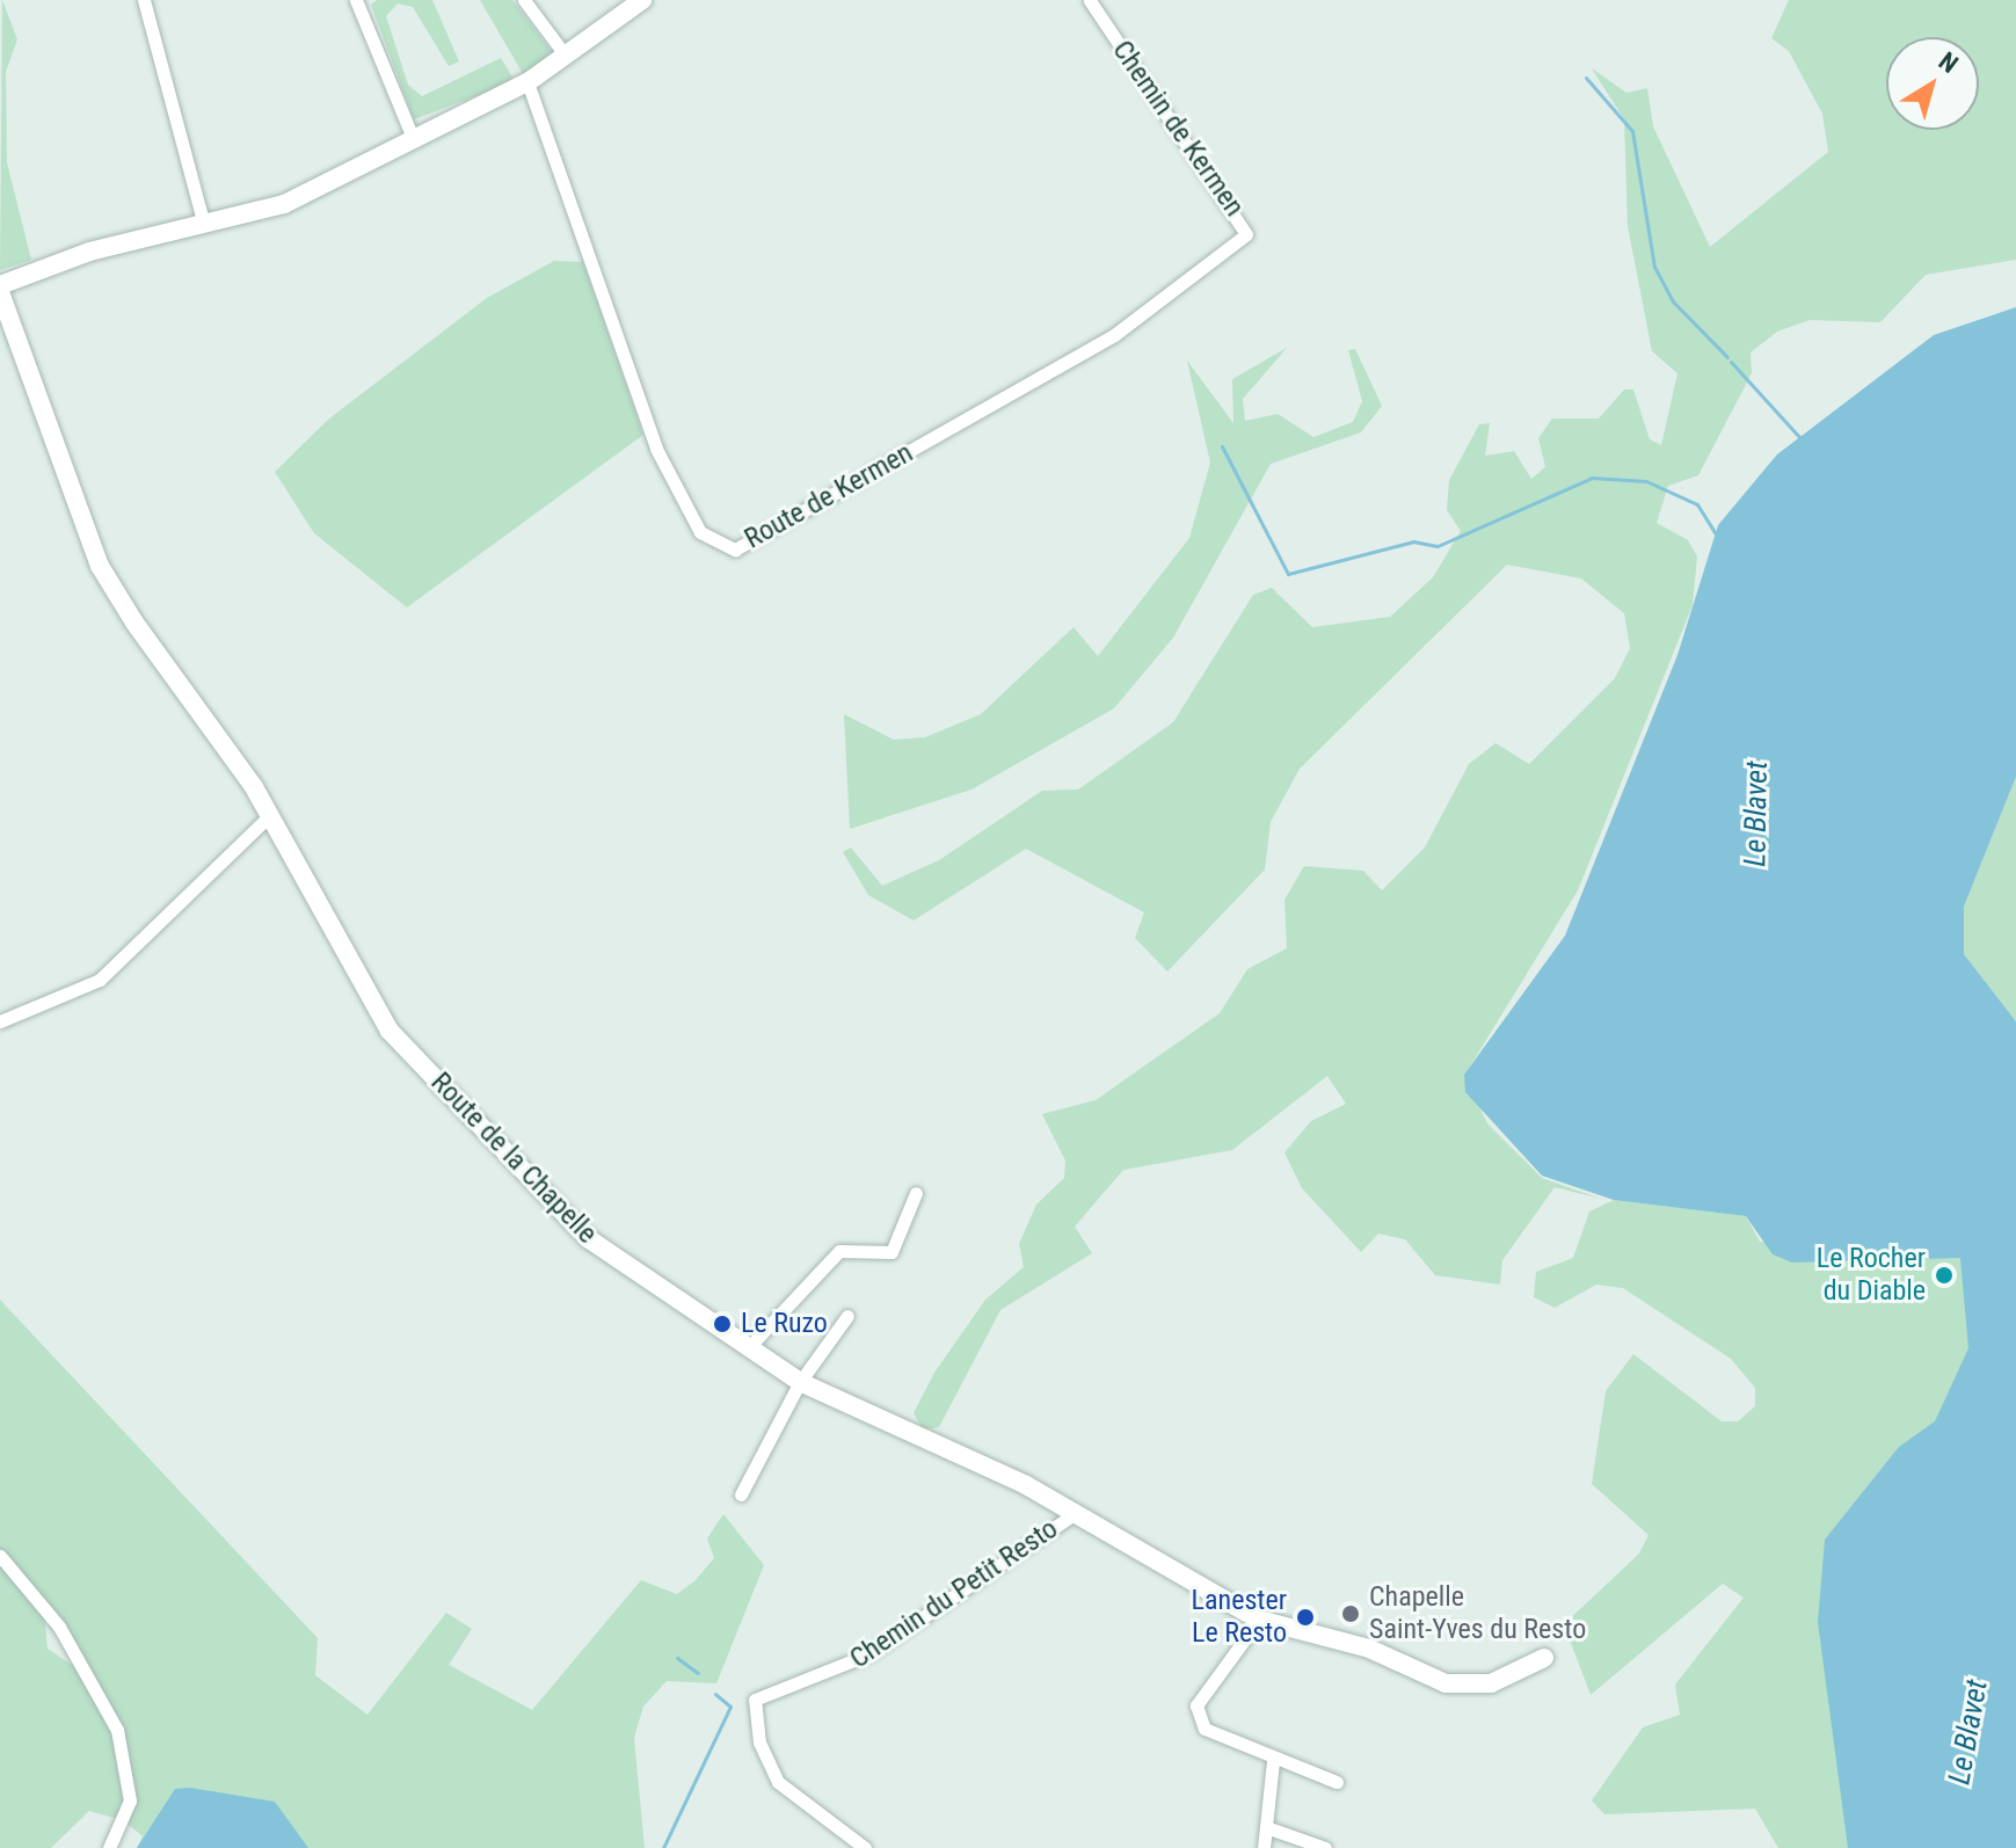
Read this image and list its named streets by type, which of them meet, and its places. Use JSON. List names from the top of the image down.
{
  "streets": {
    "street": [
      "Chemin de Kermen",
      "Route de Kermen",
      "Route de la Chapelle",
      "Chemin du Petit Resto"
    ]
  },
  "crossings": [
    ["Chemin de Kermen", "Route de Kermen"],
    ["Route de la Chapelle", "Chemin du Petit Resto"]
  ],
  "water": ["Le Blavet"],
  "places": [
    "Le Rocher du Diable",
    "Le Ruzo",
    "Chapelle Saint-Yves du Resto",
    "Lanester Le Resto"
  ],
  "north": "top right"
}
